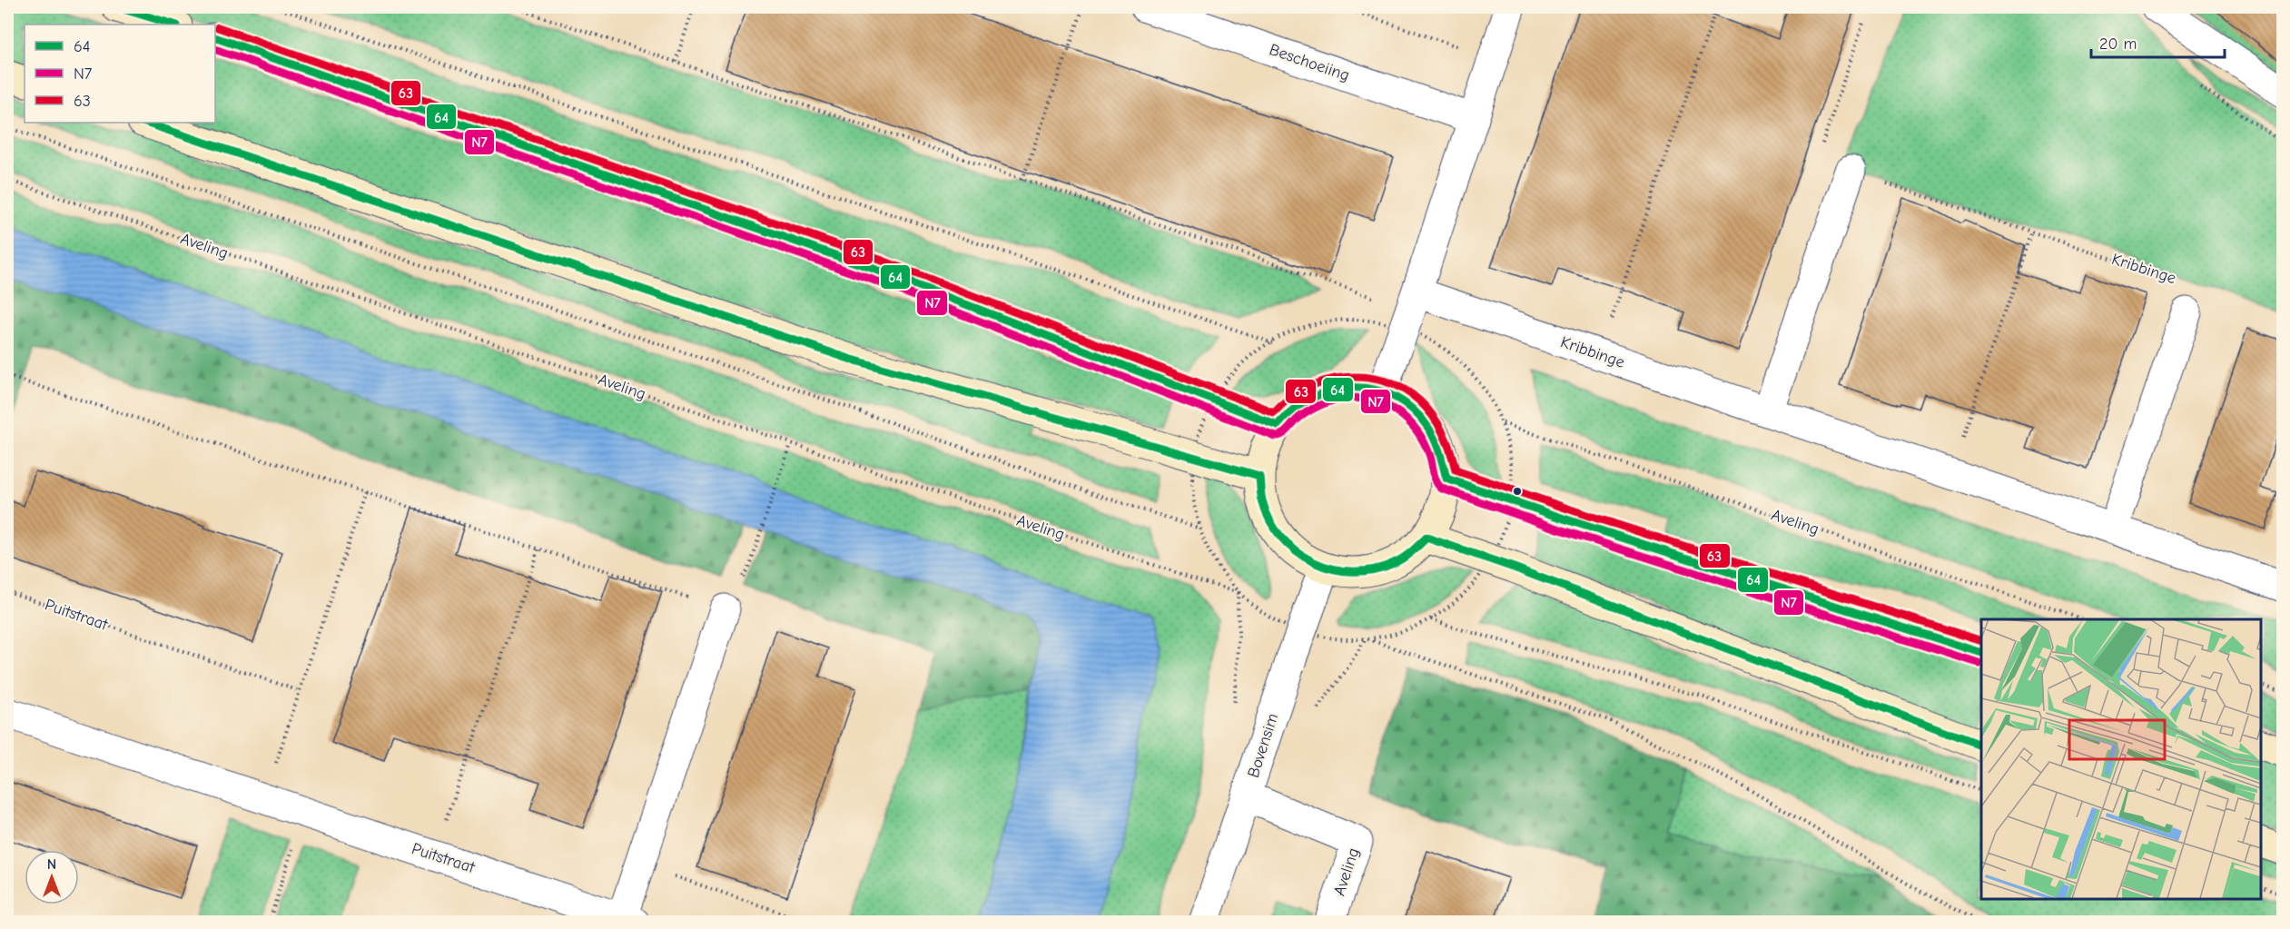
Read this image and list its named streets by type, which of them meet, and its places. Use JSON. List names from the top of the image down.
{
  "streets": {
    "street": [
      "Beschoeiing",
      "Aveling",
      "Kribbinge",
      "Puitstraat",
      "Bovensim"
    ]
  },
  "crossings": [
    ["Aveling", "Bovensim"]
  ],
  "lines": ["transit line 64", "transit line 63", "transit line N7"],
  "legend": ["64", "N7", "63"],
  "scale_bar": "20 m",
  "north": "top"
}
